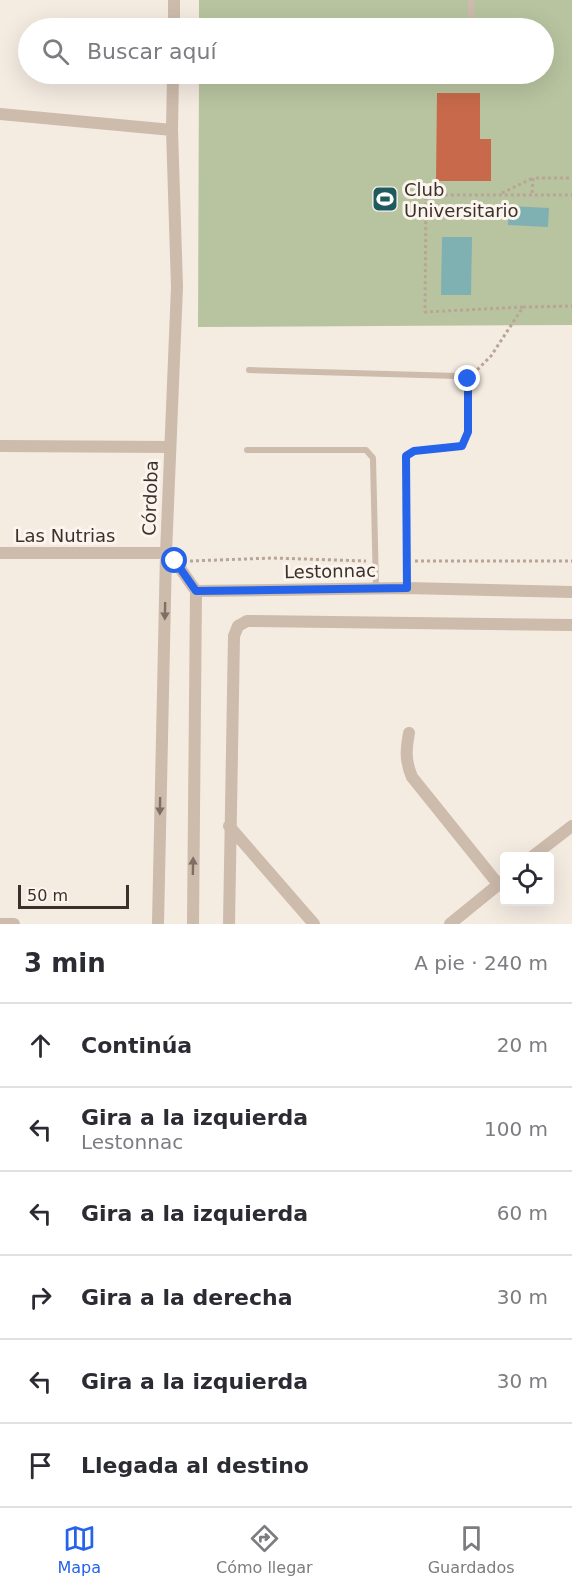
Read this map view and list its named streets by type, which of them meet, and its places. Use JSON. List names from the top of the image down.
{
  "streets": {
    "street": ["Córdoba", "Las Nutrias", "Lestonnac"]
  },
  "crossings": [
    ["Córdoba", "Las Nutrias"]
  ],
  "places": {
    "sports": ["Club Universitario"]
  },
  "scale_bar": "50 m",
  "page": {
    "search": "Buscar aquí",
    "scale": "50 m",
    "heading": ["3 min", "A pie · 240 m"],
    "list": [
      ["Continúa", "20 m"],
      ["Gira a la izquierda", "Lestonnac", "100 m"],
      ["Gira a la izquierda", "60 m"],
      ["Gira a la derecha", "30 m"],
      ["Gira a la izquierda", "30 m"],
      "Llegada al destino"
    ],
    "nav": ["Mapa", "Cómo llegar", "Guardados"]
  }
}
